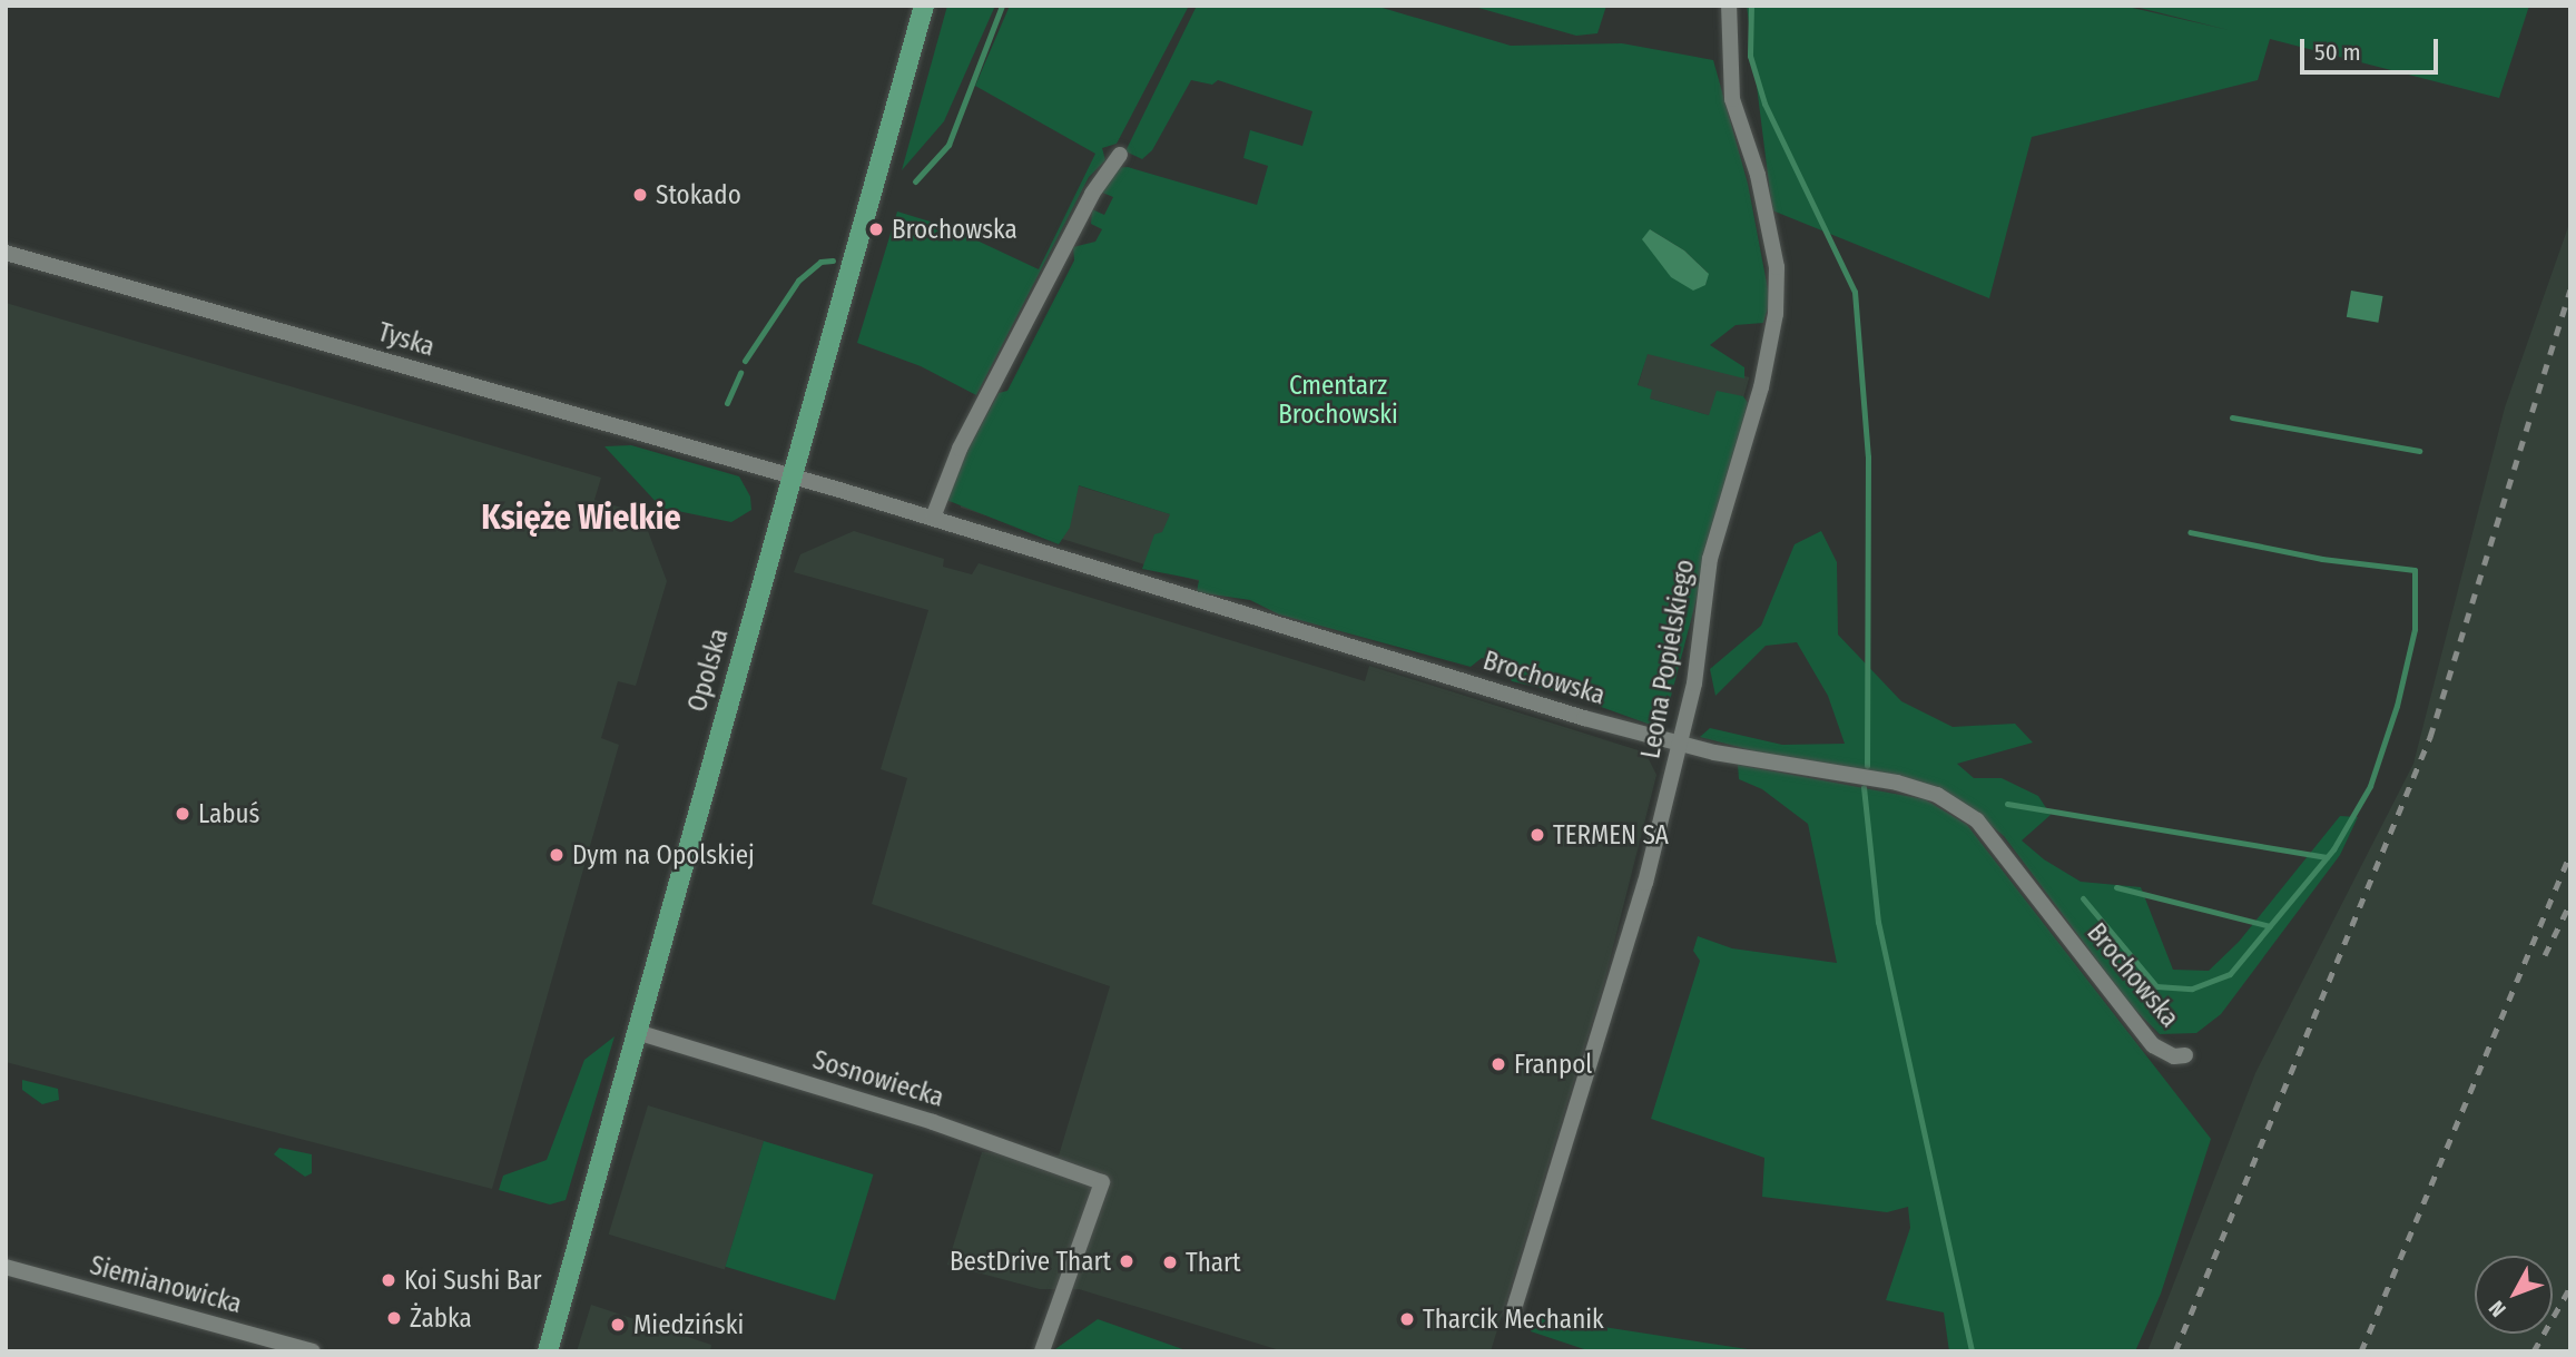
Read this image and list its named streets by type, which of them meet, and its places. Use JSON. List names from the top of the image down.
{
  "streets": {
    "main road": ["Opolska"],
    "street": [
      "Tyska",
      "Leona Popielskiego",
      "Brochowska",
      "Sosnowiecka",
      "Siemianowicka"
    ]
  },
  "crossings": [
    ["Tyska", "Opolska"],
    ["Tyska", "Brochowska"],
    ["Leona Popielskiego", "Brochowska"],
    ["Opolska", "Brochowska"],
    ["Opolska", "Sosnowiecka"]
  ],
  "districts": ["Księże Wielkie"],
  "parks": ["Cmentarz Brochowski"],
  "places": [
    "Stokado",
    "Brochowska",
    "Labuś",
    "TERMEN SA",
    "Dym na Opolskiej",
    "Franpol",
    "BestDrive Thart",
    "Thart",
    "Koi Sushi Bar",
    "Żabka",
    "Tharcik Mechanik",
    "Miedziński"
  ],
  "scale_bar": "50 m",
  "north": "bottom left"
}
